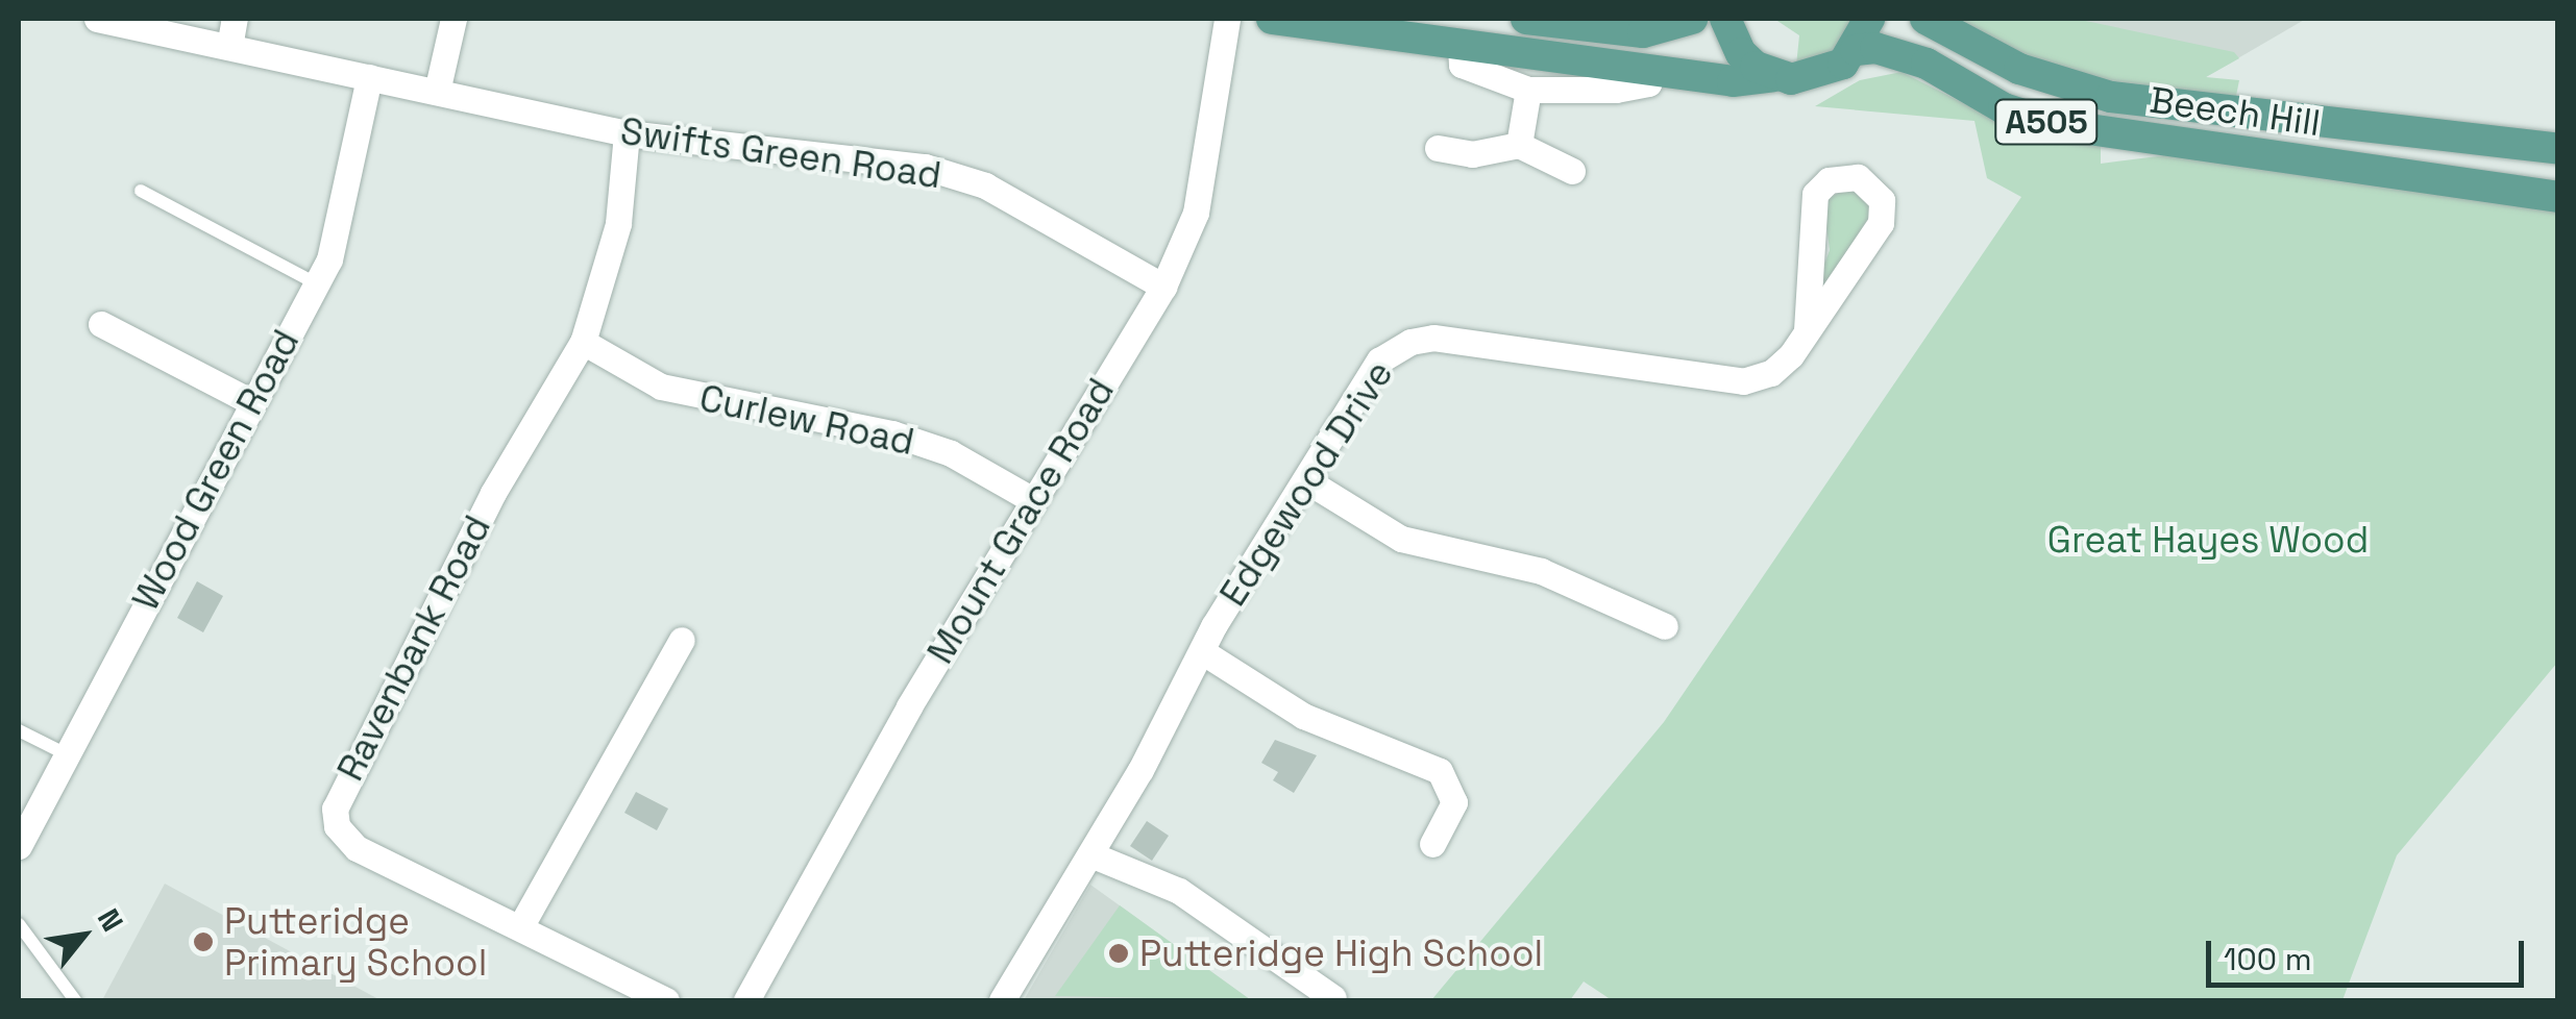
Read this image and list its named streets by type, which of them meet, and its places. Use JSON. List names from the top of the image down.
{
  "streets": {
    "main road": ["Beech Hill", "A505"],
    "street": [
      "Swifts Green Road",
      "Curlew Road",
      "Wood Green Road",
      "Edgewood Drive",
      "Mount Grace Road",
      "Ravenbank Road"
    ]
  },
  "crossings": [
    ["Swifts Green Road", "Wood Green Road"],
    ["Swifts Green Road", "Mount Grace Road"],
    ["Swifts Green Road", "Ravenbank Road"],
    ["Curlew Road", "Mount Grace Road"],
    ["Curlew Road", "Ravenbank Road"]
  ],
  "parks": ["Great Hayes Wood"],
  "places": ["Putteridge Primary School", "Putteridge High School"],
  "scale_bar": "100 m",
  "north": "top right"
}
